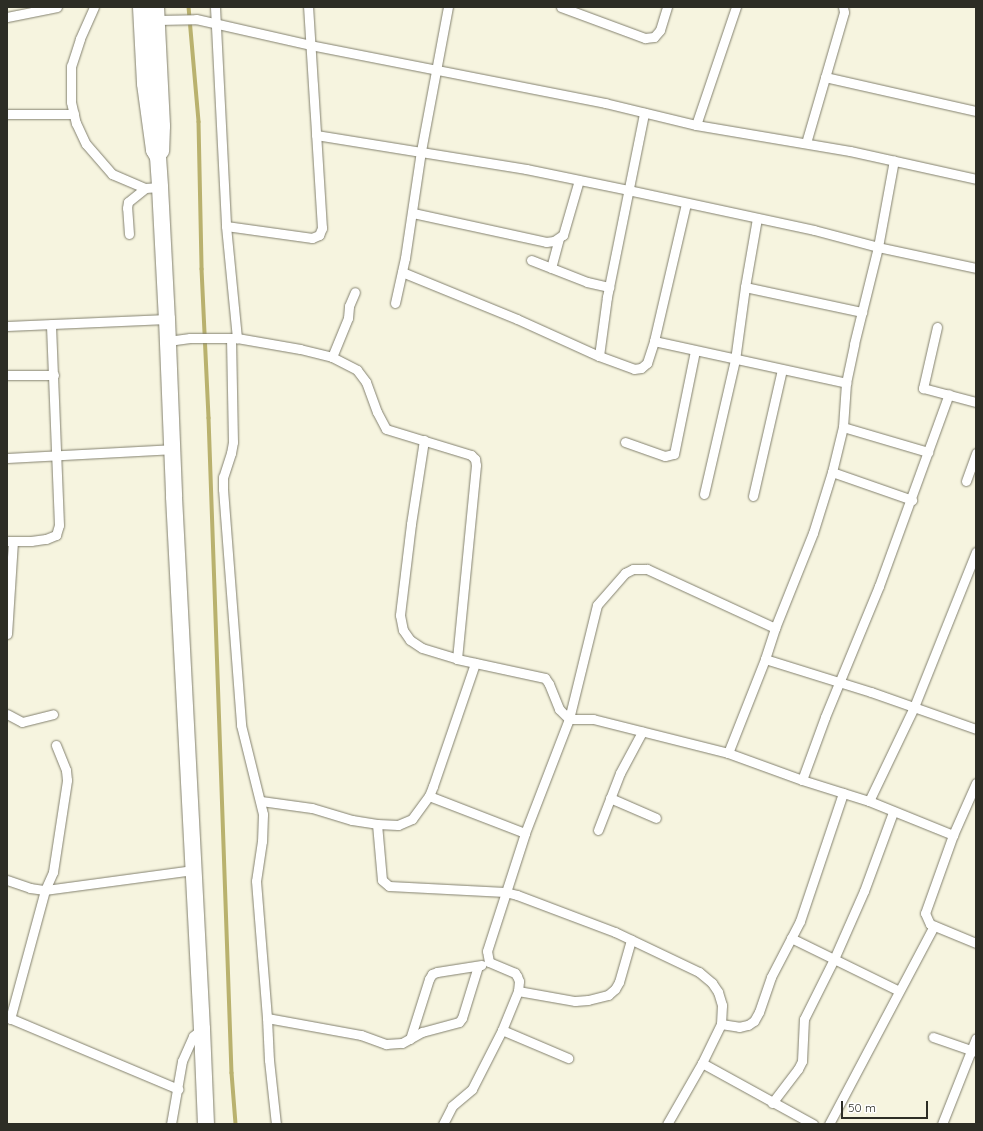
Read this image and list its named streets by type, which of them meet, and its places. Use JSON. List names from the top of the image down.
{
  "scale_bar": "50 m"
}
